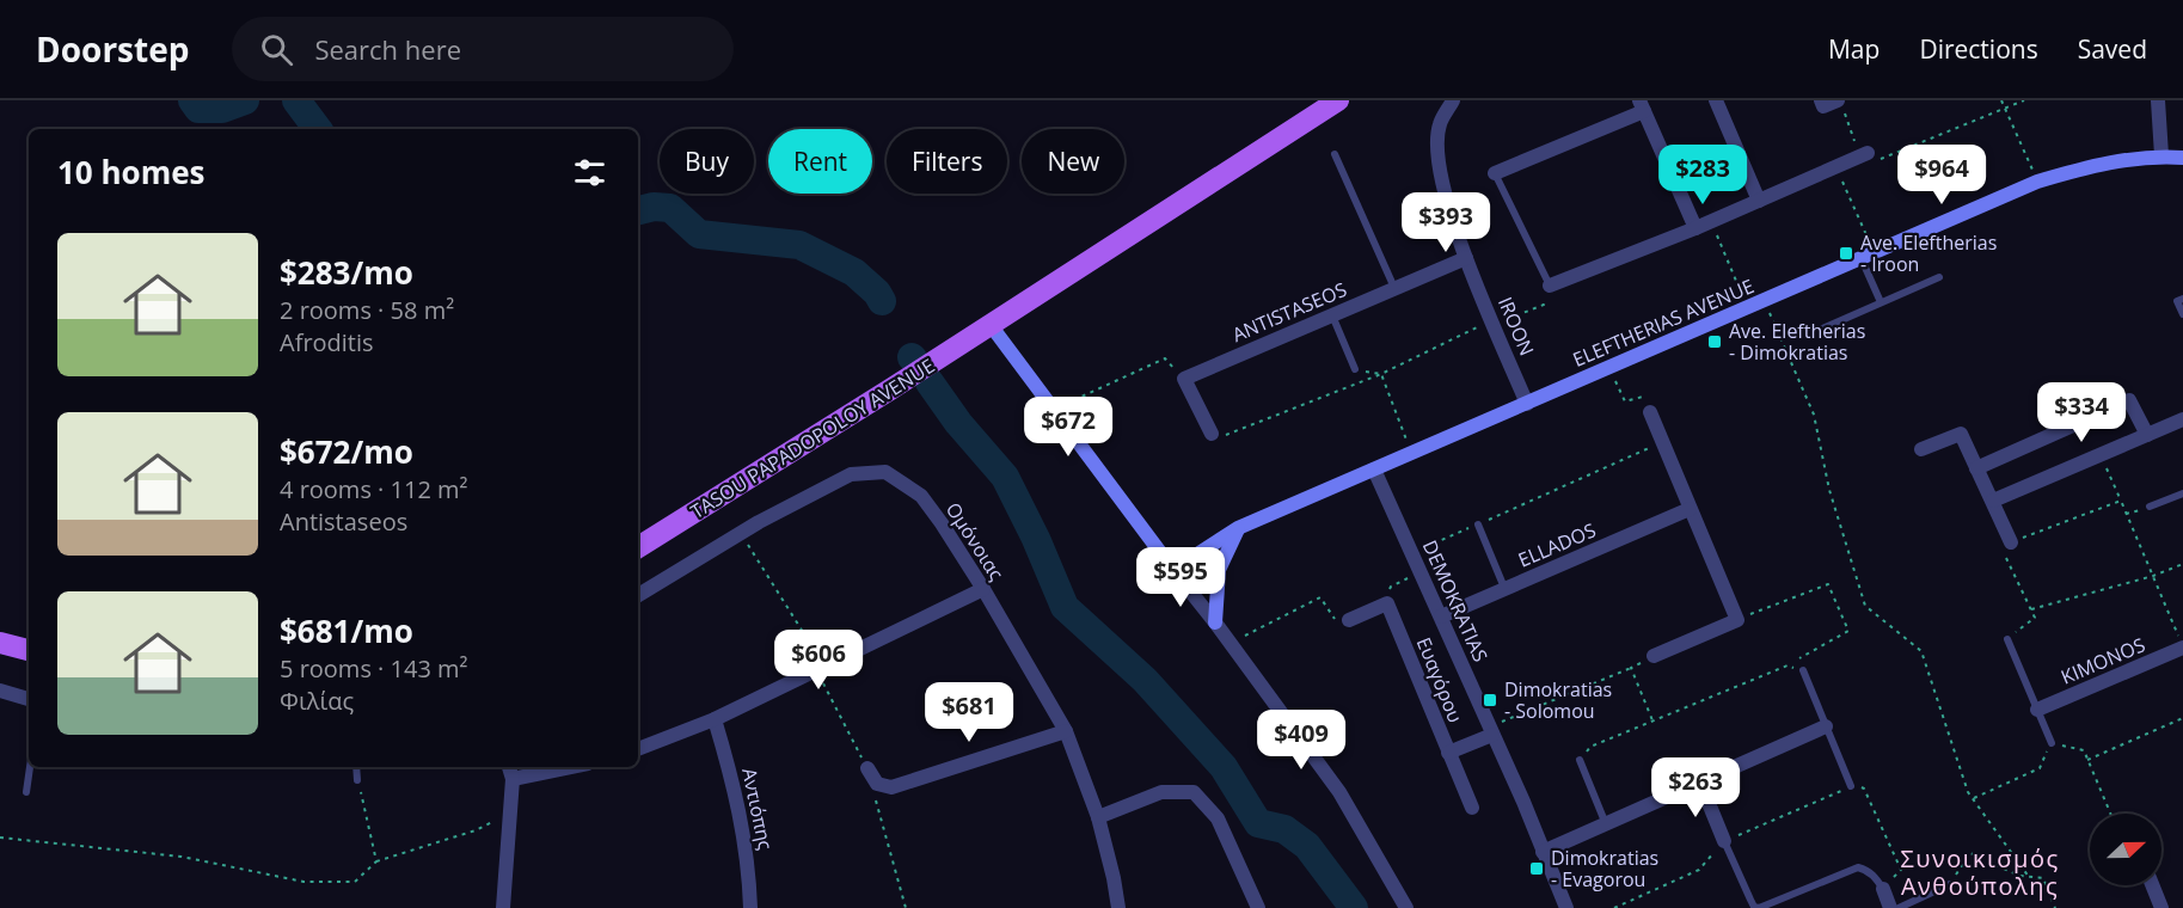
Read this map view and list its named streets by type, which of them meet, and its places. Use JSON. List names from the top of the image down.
{
  "streets": {
    "main road": ["ELEFTHERIAS AVENUE", "TASOU PAPADOPOLOY AVENUE"],
    "street": [
      "ANTISTASEOS",
      "IROON",
      "Ομόνοιας",
      "ELLADOS",
      "DEMOKRATIAS",
      "KIMONOS",
      "Ευαγόρου",
      "Αντιόπης"
    ]
  },
  "crossings": [
    ["ANTISTASEOS", "IROON"],
    ["ELEFTHERIAS AVENUE", "IROON"],
    ["ELEFTHERIAS AVENUE", "DEMOKRATIAS"],
    ["ELLADOS", "DEMOKRATIAS"]
  ],
  "districts": ["Συνοικισμός Ανθούπολης"],
  "places": {
    "transit": [
      "Ave. Eleftherias - Iroon",
      "Ave. Eleftherias - Dimokratias",
      "Dimokratias - Solomou",
      "Dimokratias - Evagorou"
    ]
  },
  "north": "right",
  "page": {
    "header": "Doorstep",
    "search": "Search here",
    "nav": ["Map", "Directions", "Saved"],
    "chip": [
      "Buy",
      "Rent",
      "Filters",
      "New"
    ],
    "heading": "10 homes",
    "price": [
      "$283",
      "$964",
      "$393",
      "$334",
      "$672",
      "$595",
      "$606",
      "$681",
      "$409",
      "$263"
    ],
    "list": [
      {
        "name": "$283/mo",
        "note": "2 rooms · 58 m² · Afroditis"
      },
      {
        "name": "$672/mo",
        "note": "4 rooms · 112 m² · Antistaseos"
      },
      {
        "name": "$681/mo",
        "note": "5 rooms · 143 m² · Φιλίας"
      }
    ]
  }
}
